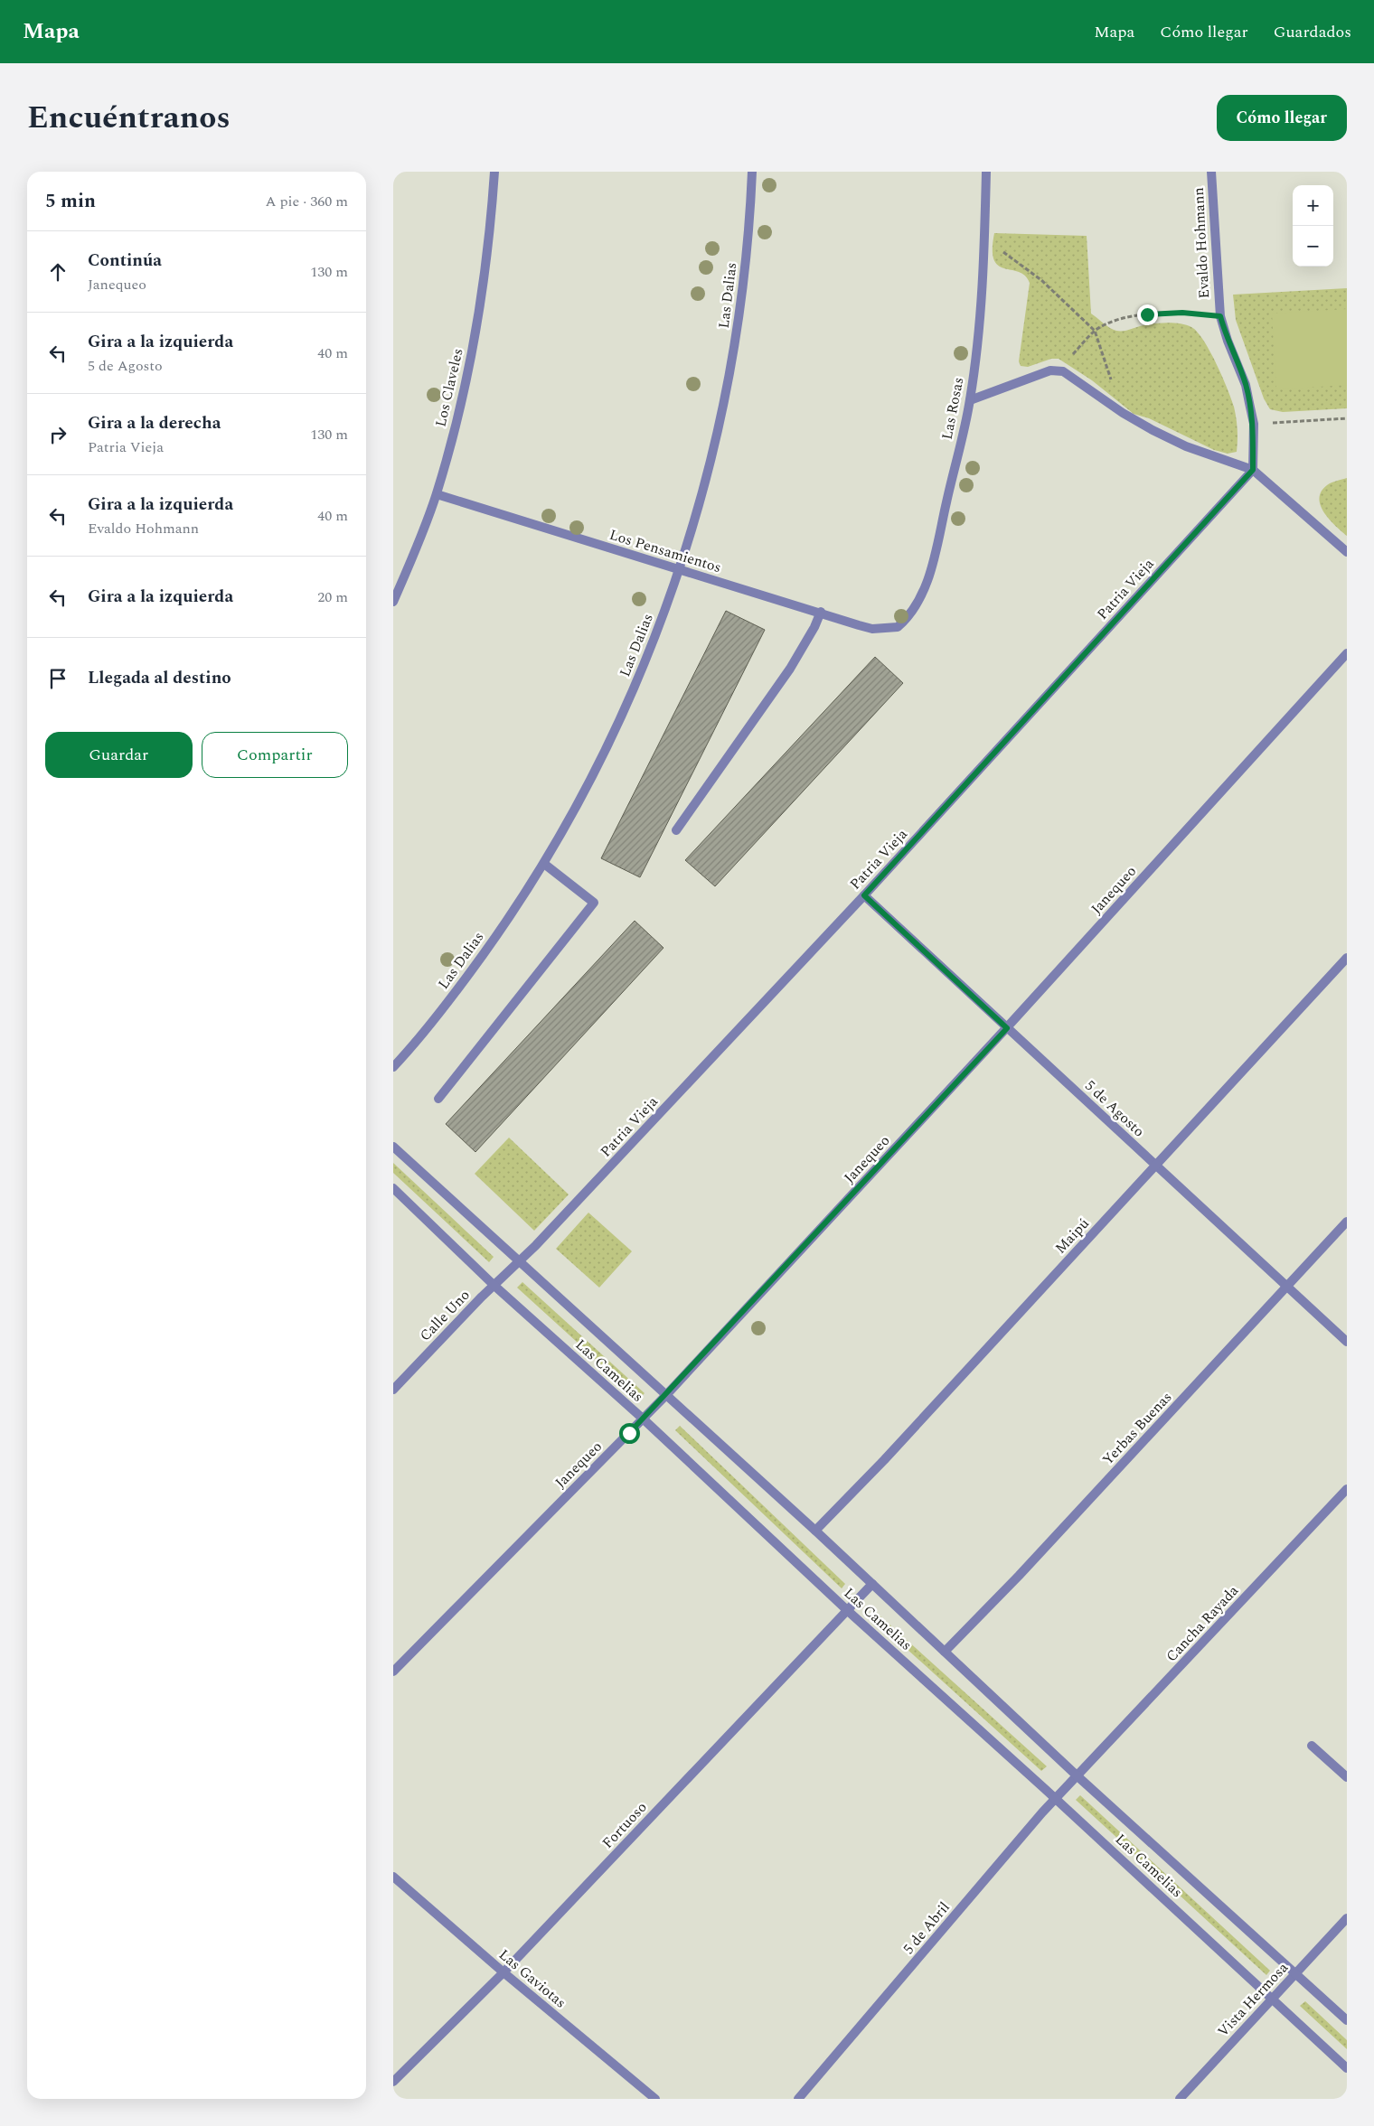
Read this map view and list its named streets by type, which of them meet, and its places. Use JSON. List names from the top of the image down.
{
  "streets": {
    "street": [
      "Evaldo Hohmann",
      "Las Dalias",
      "Los Claveles",
      "Las Rosas",
      "Los Pensamientos",
      "Patria Vieja",
      "Janequeo",
      "5 de Agosto",
      "Maipú",
      "Calle Uno",
      "Las Camelias",
      "Yerbas Buenas",
      "Cancha Rayada",
      "Fortuoso",
      "5 de Abril",
      "Las Gaviotas",
      "Vista Hermosa"
    ]
  },
  "crossings": [
    ["Evaldo Hohmann", "Patria Vieja"],
    ["Las Dalias", "Los Pensamientos"],
    ["Los Claveles", "Los Pensamientos"],
    ["Las Rosas", "Los Pensamientos"],
    ["Patria Vieja", "5 de Agosto"],
    ["Patria Vieja", "Calle Uno"],
    ["Patria Vieja", "Las Camelias"],
    ["Janequeo", "5 de Agosto"],
    ["Janequeo", "Las Camelias"],
    ["5 de Agosto", "Maipú"],
    ["5 de Agosto", "Yerbas Buenas"],
    ["Maipú", "Las Camelias"],
    ["Calle Uno", "Las Camelias"],
    ["Las Camelias", "Yerbas Buenas"],
    ["Las Camelias", "Cancha Rayada"],
    ["Las Camelias", "Fortuoso"],
    ["Las Camelias", "5 de Abril"],
    ["Las Camelias", "Vista Hermosa"],
    ["Cancha Rayada", "5 de Abril"],
    ["Fortuoso", "Las Gaviotas"]
  ],
  "page": {
    "header": "Mapa",
    "nav": ["Mapa", "Cómo llegar", "Guardados"],
    "title": "Encuéntranos",
    "buttons": [
      "Cómo llegar",
      ["Guardar", "Compartir"]
    ],
    "heading": ["5 min", "A pie · 360 m"],
    "map_buttons": ["+", "−"],
    "list": [
      ["Continúa", "Janequeo", "130 m"],
      ["Gira a la izquierda", "5 de Agosto", "40 m"],
      ["Gira a la derecha", "Patria Vieja", "130 m"],
      ["Gira a la izquierda", "Evaldo Hohmann", "40 m"],
      ["Gira a la izquierda", "20 m"],
      "Llegada al destino"
    ]
  }
}
